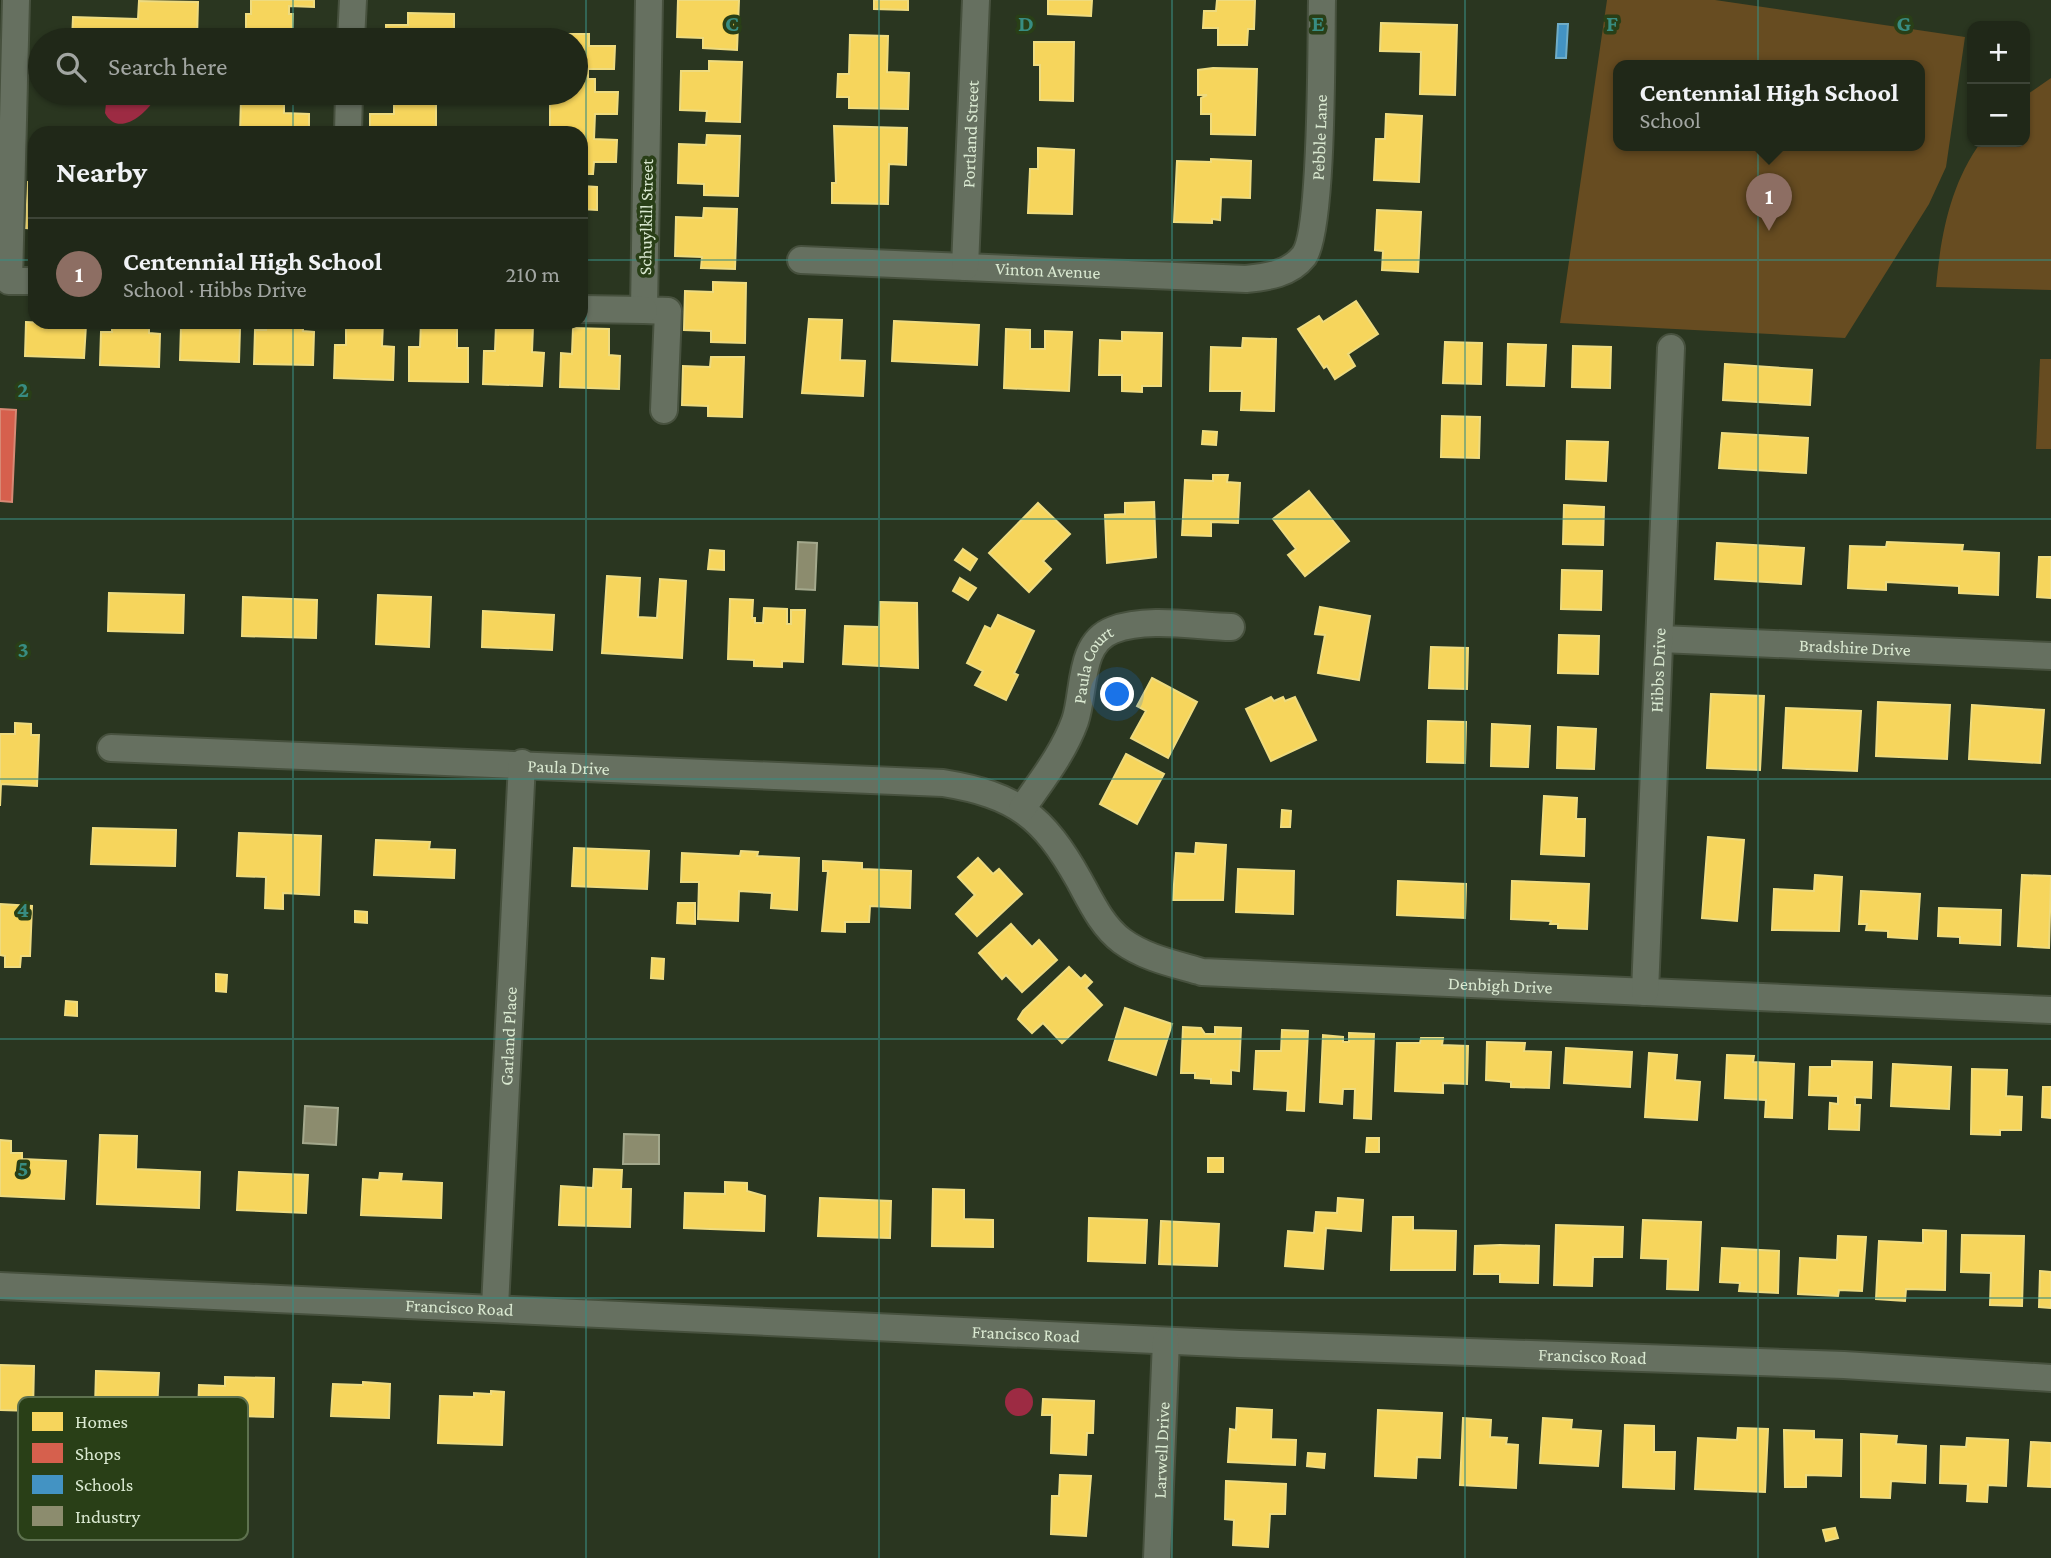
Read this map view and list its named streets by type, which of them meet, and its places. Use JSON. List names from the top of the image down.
{
  "streets": {
    "street": [
      "Portland Street",
      "Pebble Lane",
      "Schuylkill Street",
      "Vinton Avenue",
      "Bradshire Drive",
      "Hibbs Drive",
      "Paula Court",
      "Paula Drive",
      "Denbigh Drive",
      "Garland Place",
      "Francisco Road",
      "Larwell Drive"
    ]
  },
  "crossings": [
    ["Portland Street", "Vinton Avenue"],
    ["Pebble Lane", "Vinton Avenue"],
    ["Bradshire Drive", "Hibbs Drive"],
    ["Hibbs Drive", "Denbigh Drive"],
    ["Paula Court", "Paula Drive"],
    ["Paula Court", "Denbigh Drive"],
    ["Paula Drive", "Denbigh Drive"],
    ["Paula Drive", "Garland Place"],
    ["Garland Place", "Francisco Road"],
    ["Francisco Road", "Larwell Drive"]
  ],
  "legend": [
    "Homes",
    "Shops",
    "Schools",
    "Industry"
  ],
  "page": {
    "map_buttons": ["+", "−"],
    "search": "Search here",
    "popup": ["Centennial High School", "School"],
    "heading": "Nearby",
    "pins": "1",
    "list": [
      {
        "mark": "1",
        "name": "Centennial High School",
        "note": "School · Hibbs Drive",
        "value": "210 m"
      }
    ]
  },
  "grid": {
    "columns": [
      "C",
      "D",
      "E",
      "F",
      "G"
    ],
    "rows": [
      "2",
      "3",
      "4",
      "5"
    ]
  }
}
